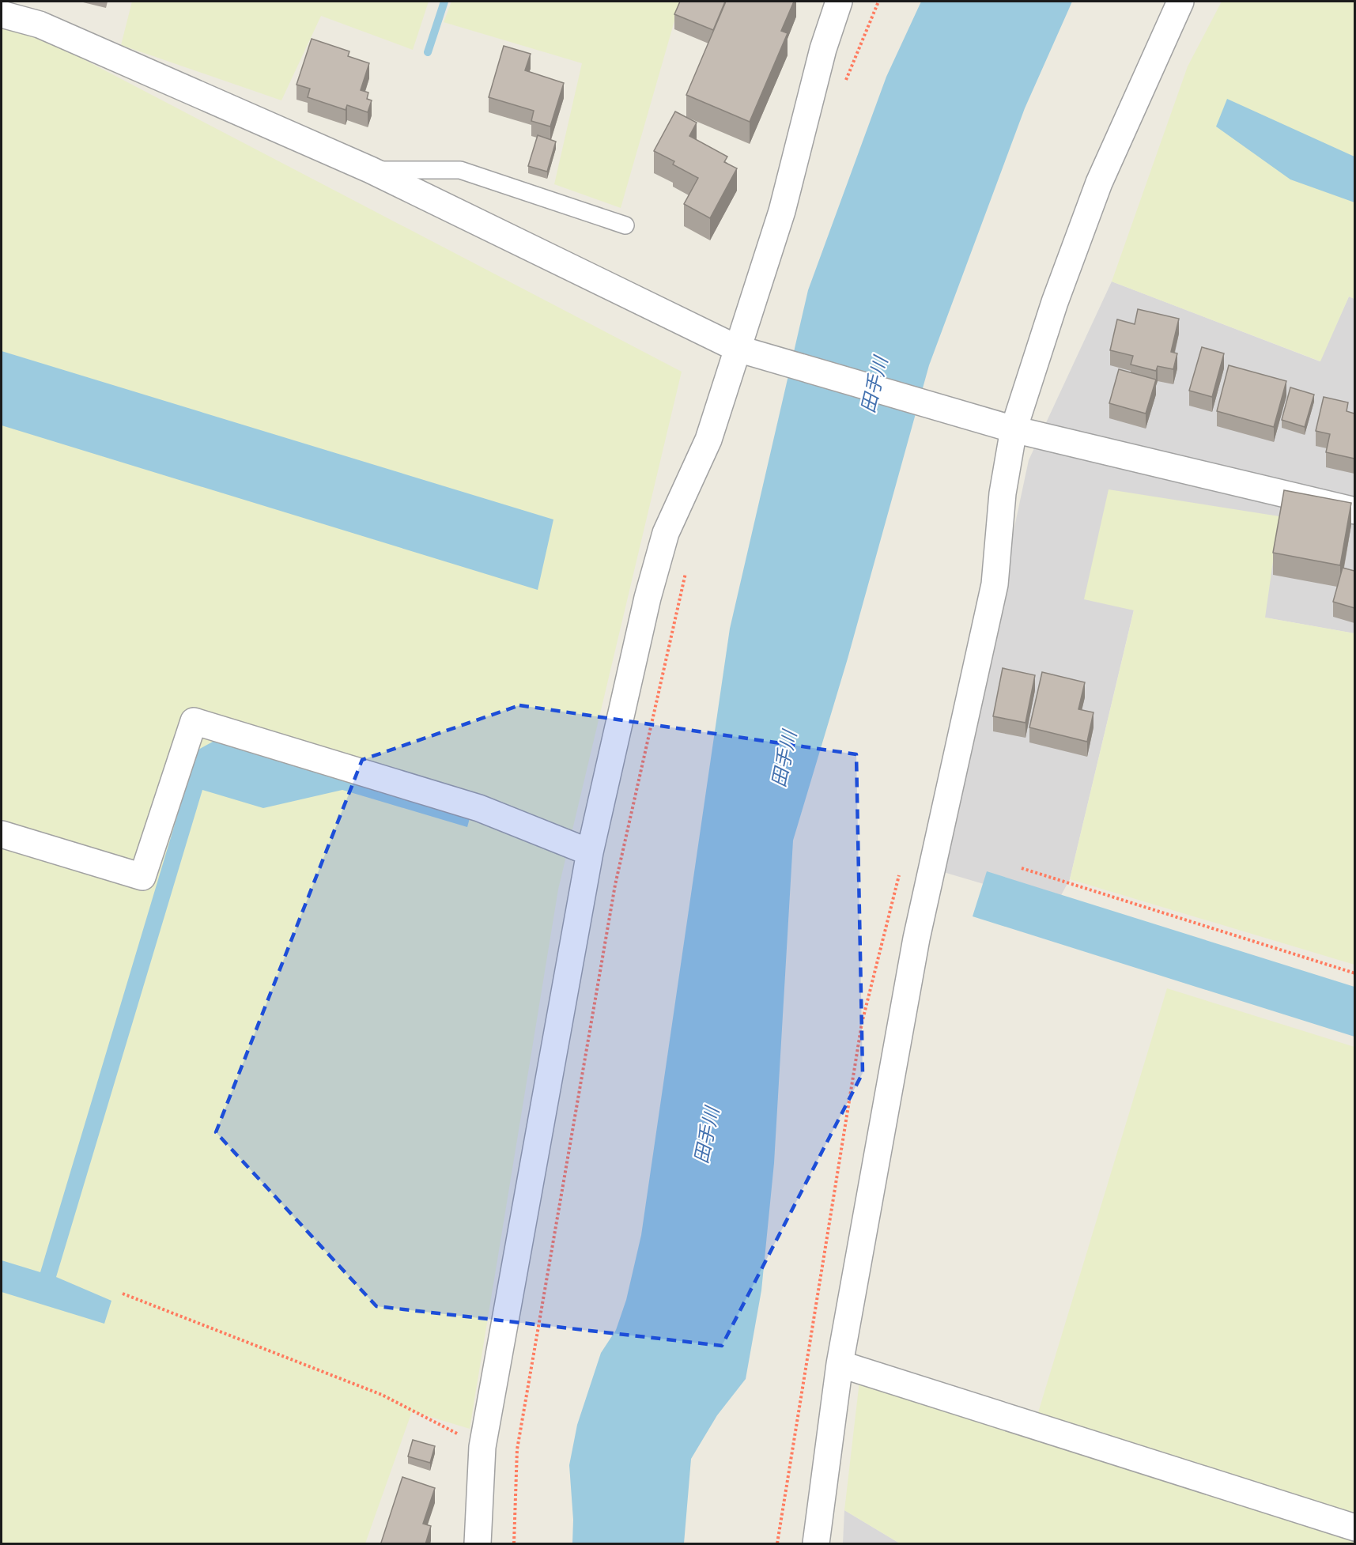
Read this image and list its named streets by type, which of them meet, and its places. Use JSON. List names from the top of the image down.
{
  "water": ["田手川"]
}
